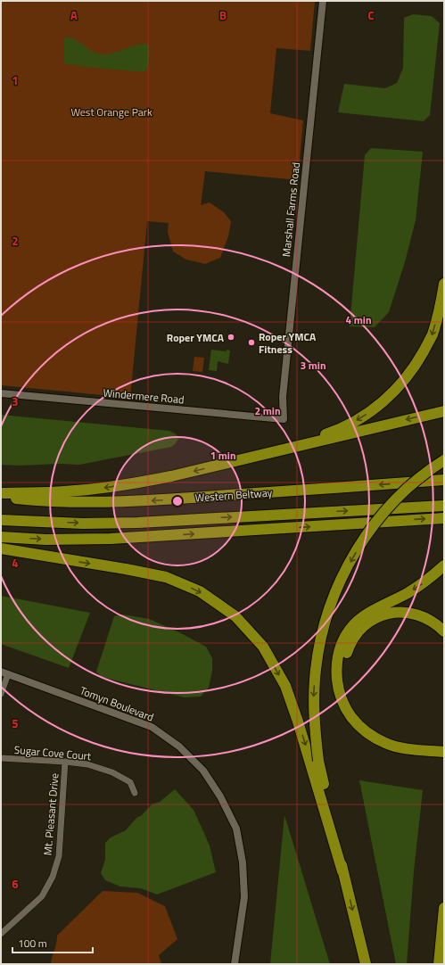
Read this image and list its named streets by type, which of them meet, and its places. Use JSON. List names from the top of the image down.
{
  "streets": {
    "highway": ["Western Beltway"],
    "street": [
      "Marshall Farms Road",
      "Windermere Road",
      "Tomyn Boulevard",
      "Sugar Cove Court",
      "Mt. Pleasant Drive"
    ]
  },
  "crossings": [
    ["Marshall Farms Road", "Windermere Road"],
    ["Sugar Cove Court", "Mt. Pleasant Drive"]
  ],
  "parks": ["West Orange Park"],
  "places": ["Roper YMCA", "Roper YMCA Fitness"],
  "scale_bar": "100 m",
  "grid": {
    "columns": ["A", "B", "C"],
    "rows": [
      "1",
      "2",
      "3",
      "4",
      "5",
      "6"
    ]
  },
  "rings": [
    "4 min",
    "3 min",
    "2 min",
    "1 min"
  ]
}
